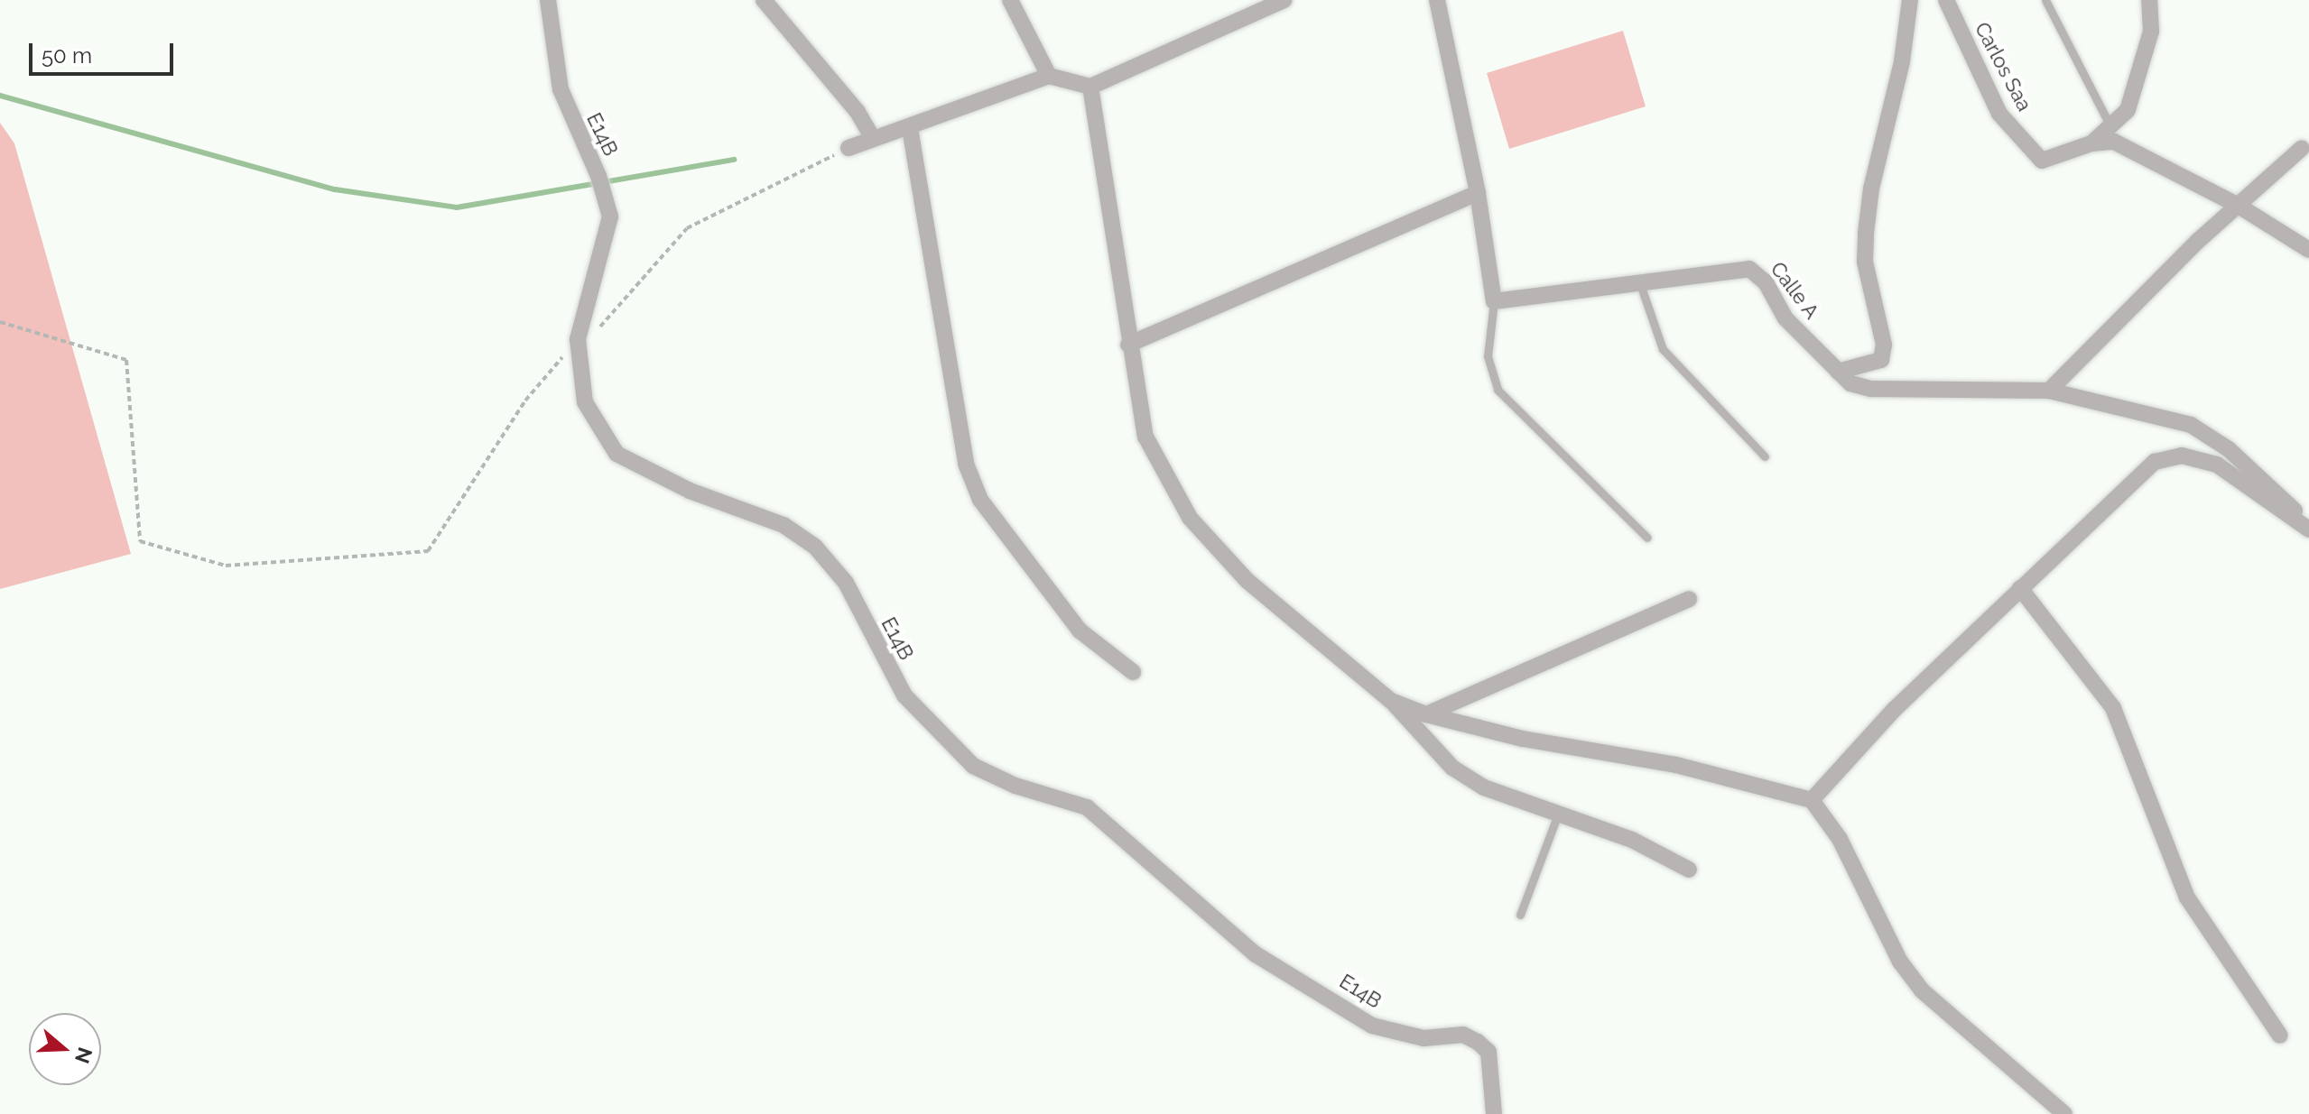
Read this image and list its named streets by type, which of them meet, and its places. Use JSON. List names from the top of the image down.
{
  "streets": {
    "street": ["Carlos Saa", "E14B", "Calle A"]
  },
  "scale_bar": "50 m",
  "north": "right"
}
